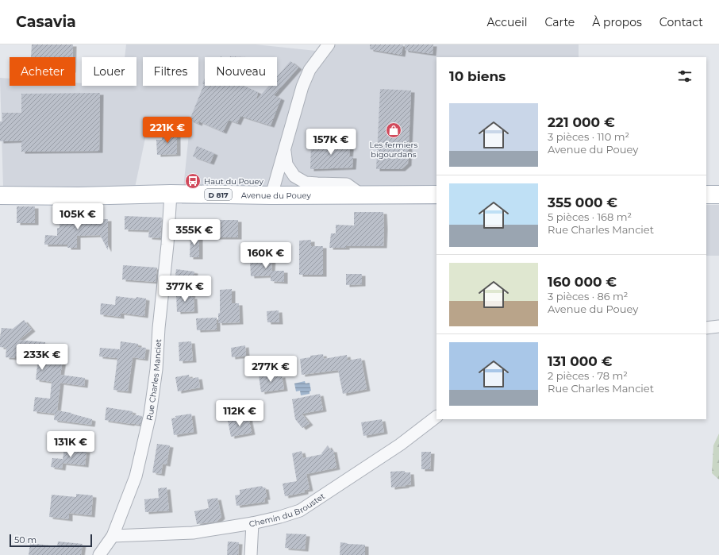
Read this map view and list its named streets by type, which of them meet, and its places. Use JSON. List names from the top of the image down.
{
  "streets": {
    "main road": ["D 817", "Avenue du Pouey"],
    "street": ["Rue Charles Manciet", "Chemin du Broustet"]
  },
  "crossings": [
    ["Avenue du Pouey", "Rue Charles Manciet"],
    ["Rue Charles Manciet", "Chemin du Broustet"]
  ],
  "places": {
    "shop": ["Les fermiers bigourdans"],
    "bus stop": ["Haut du Pouey"]
  },
  "scale_bar": "50 m",
  "page": {
    "header": "Casavia",
    "nav": [
      "Accueil",
      "Carte",
      "À propos",
      "Contact"
    ],
    "chip": [
      "Acheter",
      "Louer",
      "Filtres",
      "Nouveau"
    ],
    "heading": "10 biens",
    "list": [
      {
        "name": "221 000 €",
        "note": "3 pièces · 110 m² · Avenue du Pouey"
      },
      {
        "name": "355 000 €",
        "note": "5 pièces · 168 m² · Rue Charles Manciet"
      },
      {
        "name": "160 000 €",
        "note": "3 pièces · 86 m² · Avenue du Pouey"
      },
      {
        "name": "131 000 €",
        "note": "2 pièces · 78 m² · Rue Charles Manciet"
      }
    ],
    "price": [
      "221K €",
      "157K €",
      "105K €",
      "355K €",
      "160K €",
      "377K €",
      "233K €",
      "277K €",
      "112K €",
      "131K €"
    ],
    "scale": "50 m"
  }
}
